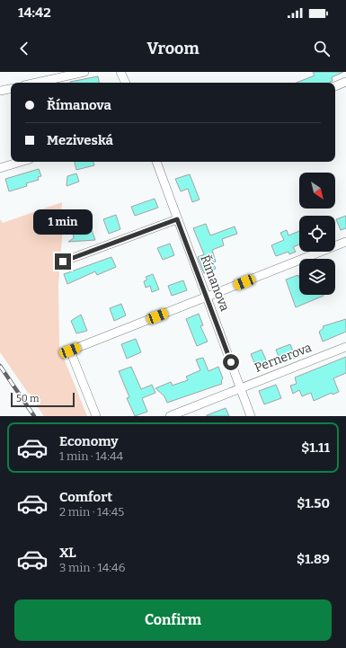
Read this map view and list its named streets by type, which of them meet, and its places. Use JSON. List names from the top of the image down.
{
  "streets": {
    "street": ["Římanova", "Pernerova"]
  },
  "crossings": [
    ["Římanova", "Pernerova"]
  ],
  "scale_bar": "50 m",
  "north": "bottom right",
  "page": {
    "status": "14:42",
    "header": "Vroom",
    "banner": ["Římanova", "Meziveská"],
    "bubble": "1 min",
    "scale": "50 m",
    "list": [
      {
        "name": "Economy",
        "note": "1 min · 14:44",
        "value": "$1.11"
      },
      {
        "name": "Comfort",
        "note": "2 min · 14:45",
        "value": "$1.50"
      },
      {
        "name": "XL",
        "note": "3 min · 14:46",
        "value": "$1.89"
      }
    ],
    "buttons": "Confirm"
  }
}
